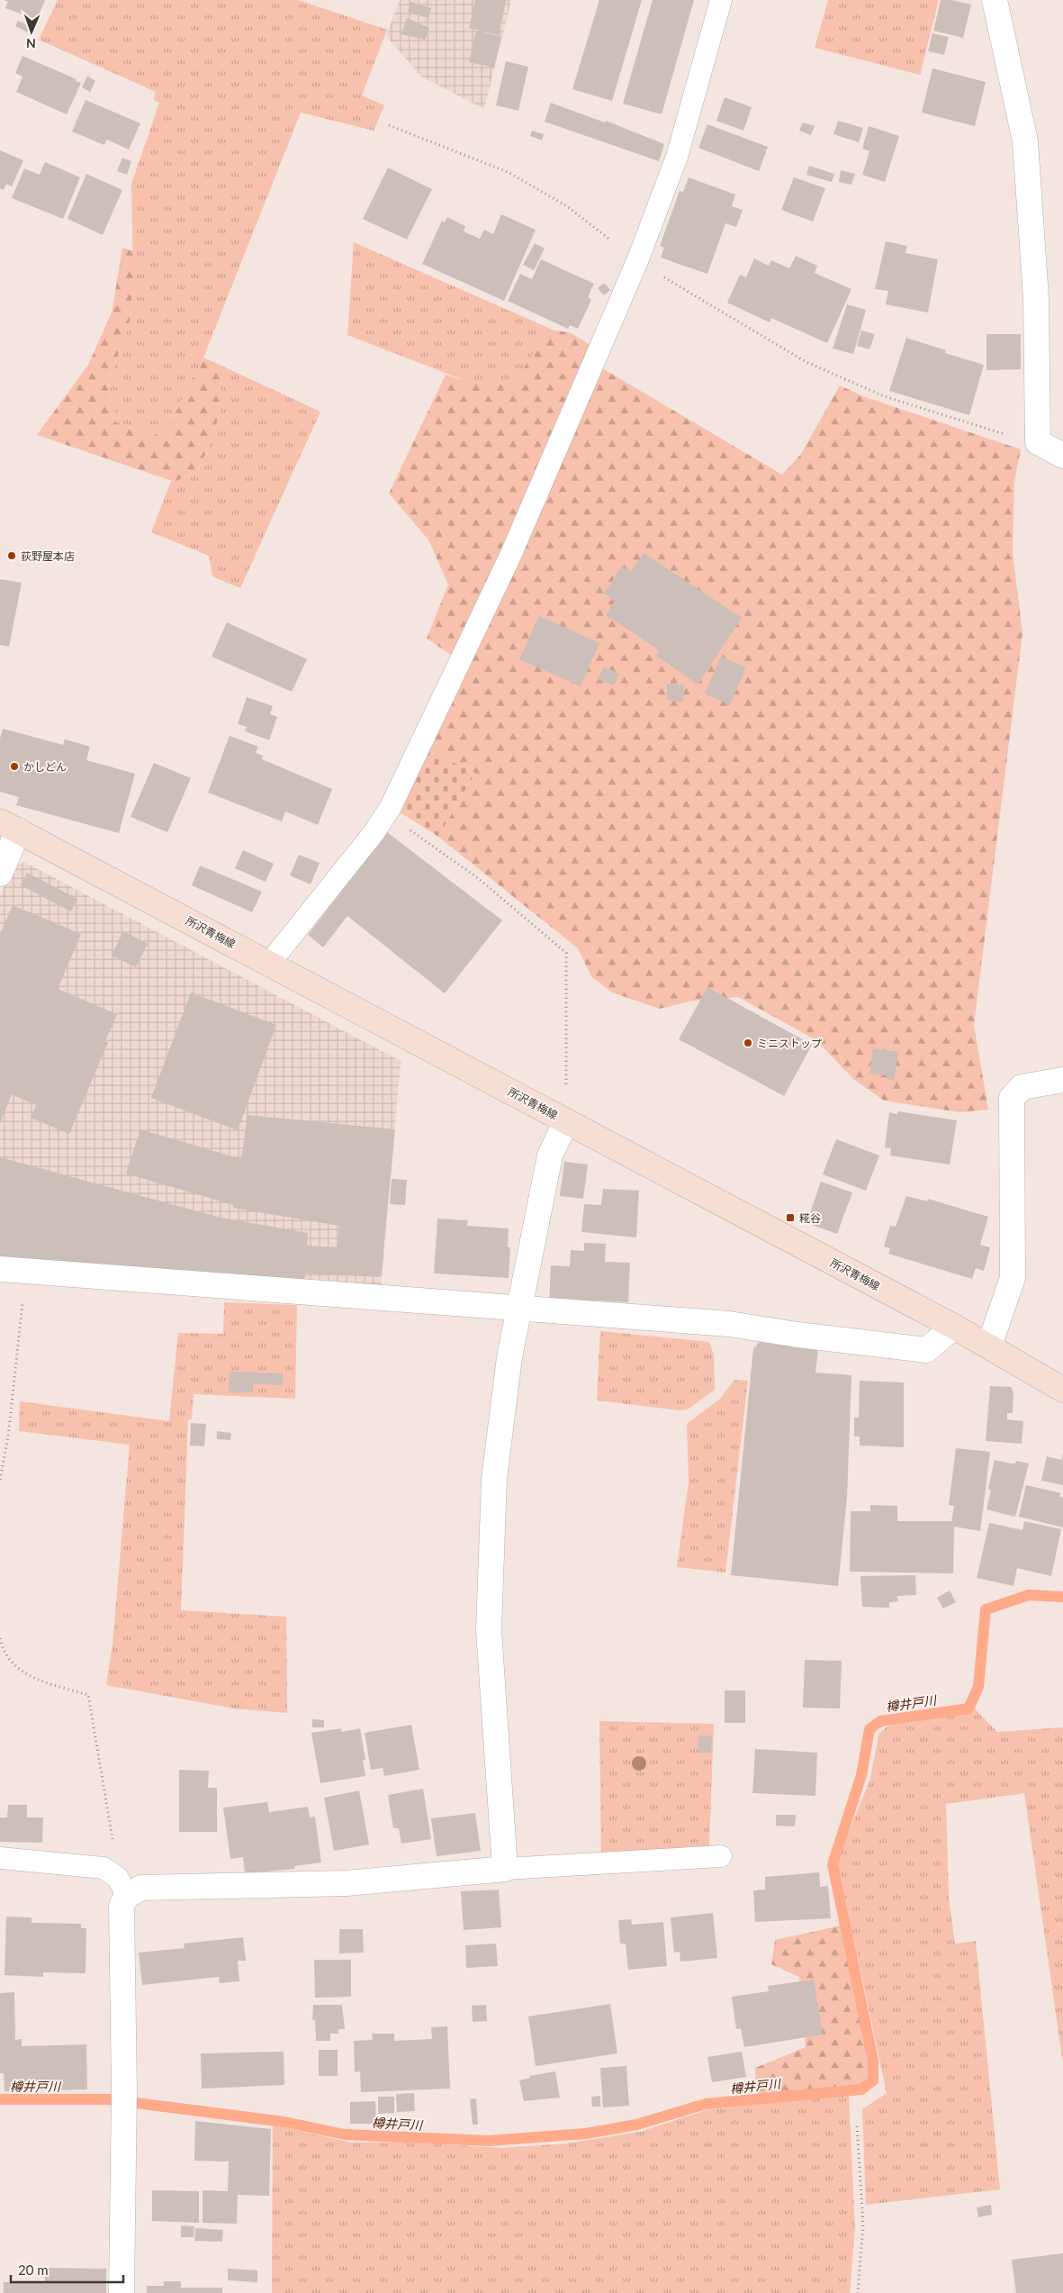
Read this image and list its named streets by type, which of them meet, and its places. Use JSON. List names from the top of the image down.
{
  "streets": {
    "main road": ["所沢青梅線"]
  },
  "water": ["樽井戸川"],
  "places": {
    "other": ["荻野屋本店", "かしどん", "ミニストップ"],
    "transit": ["糀谷"]
  },
  "scale_bar": "20 m",
  "north": "bottom"
}
